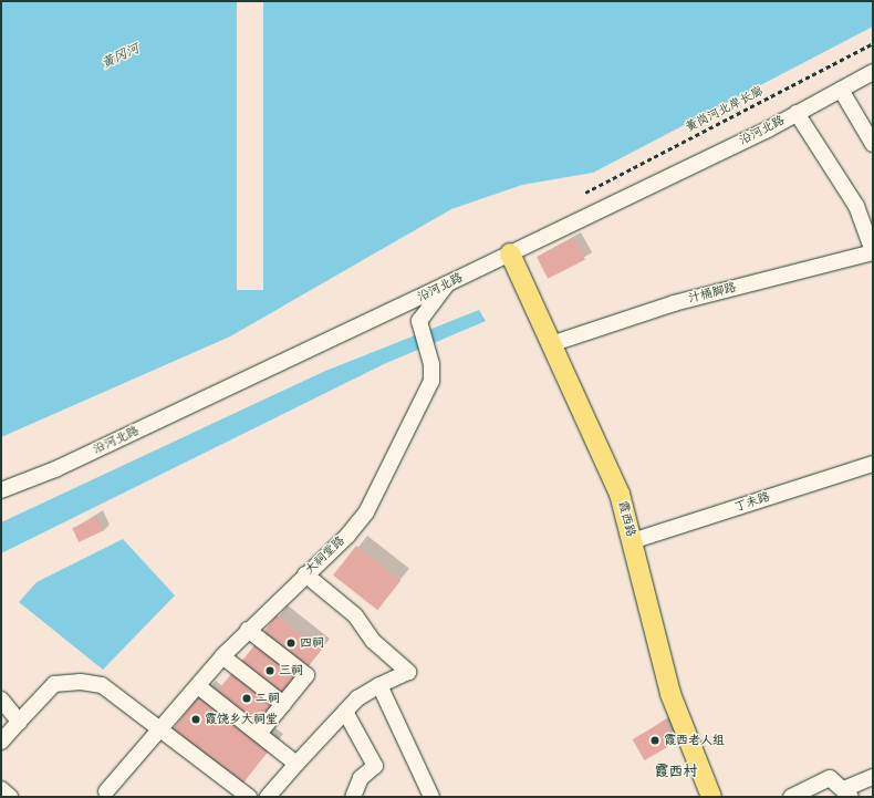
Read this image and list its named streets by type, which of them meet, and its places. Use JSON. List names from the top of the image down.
{
  "streets": {
    "main road": ["霞西路"],
    "street": [
      "沿河北路",
      "汁桶脚路",
      "丁未路",
      "大祠堂路"
    ],
    "path": ["黄岗河北岸长廊"]
  },
  "crossings": [
    ["沿河北路", "霞西路"],
    ["沿河北路", "大祠堂路"],
    ["汁桶脚路", "霞西路"],
    ["丁未路", "霞西路"]
  ],
  "districts": ["霞西村"],
  "water": ["黄冈河"],
  "places": [
    "四祠",
    "三祠",
    "二祠",
    "霞饶乡大祠堂",
    "霞西老人组"
  ]
}
